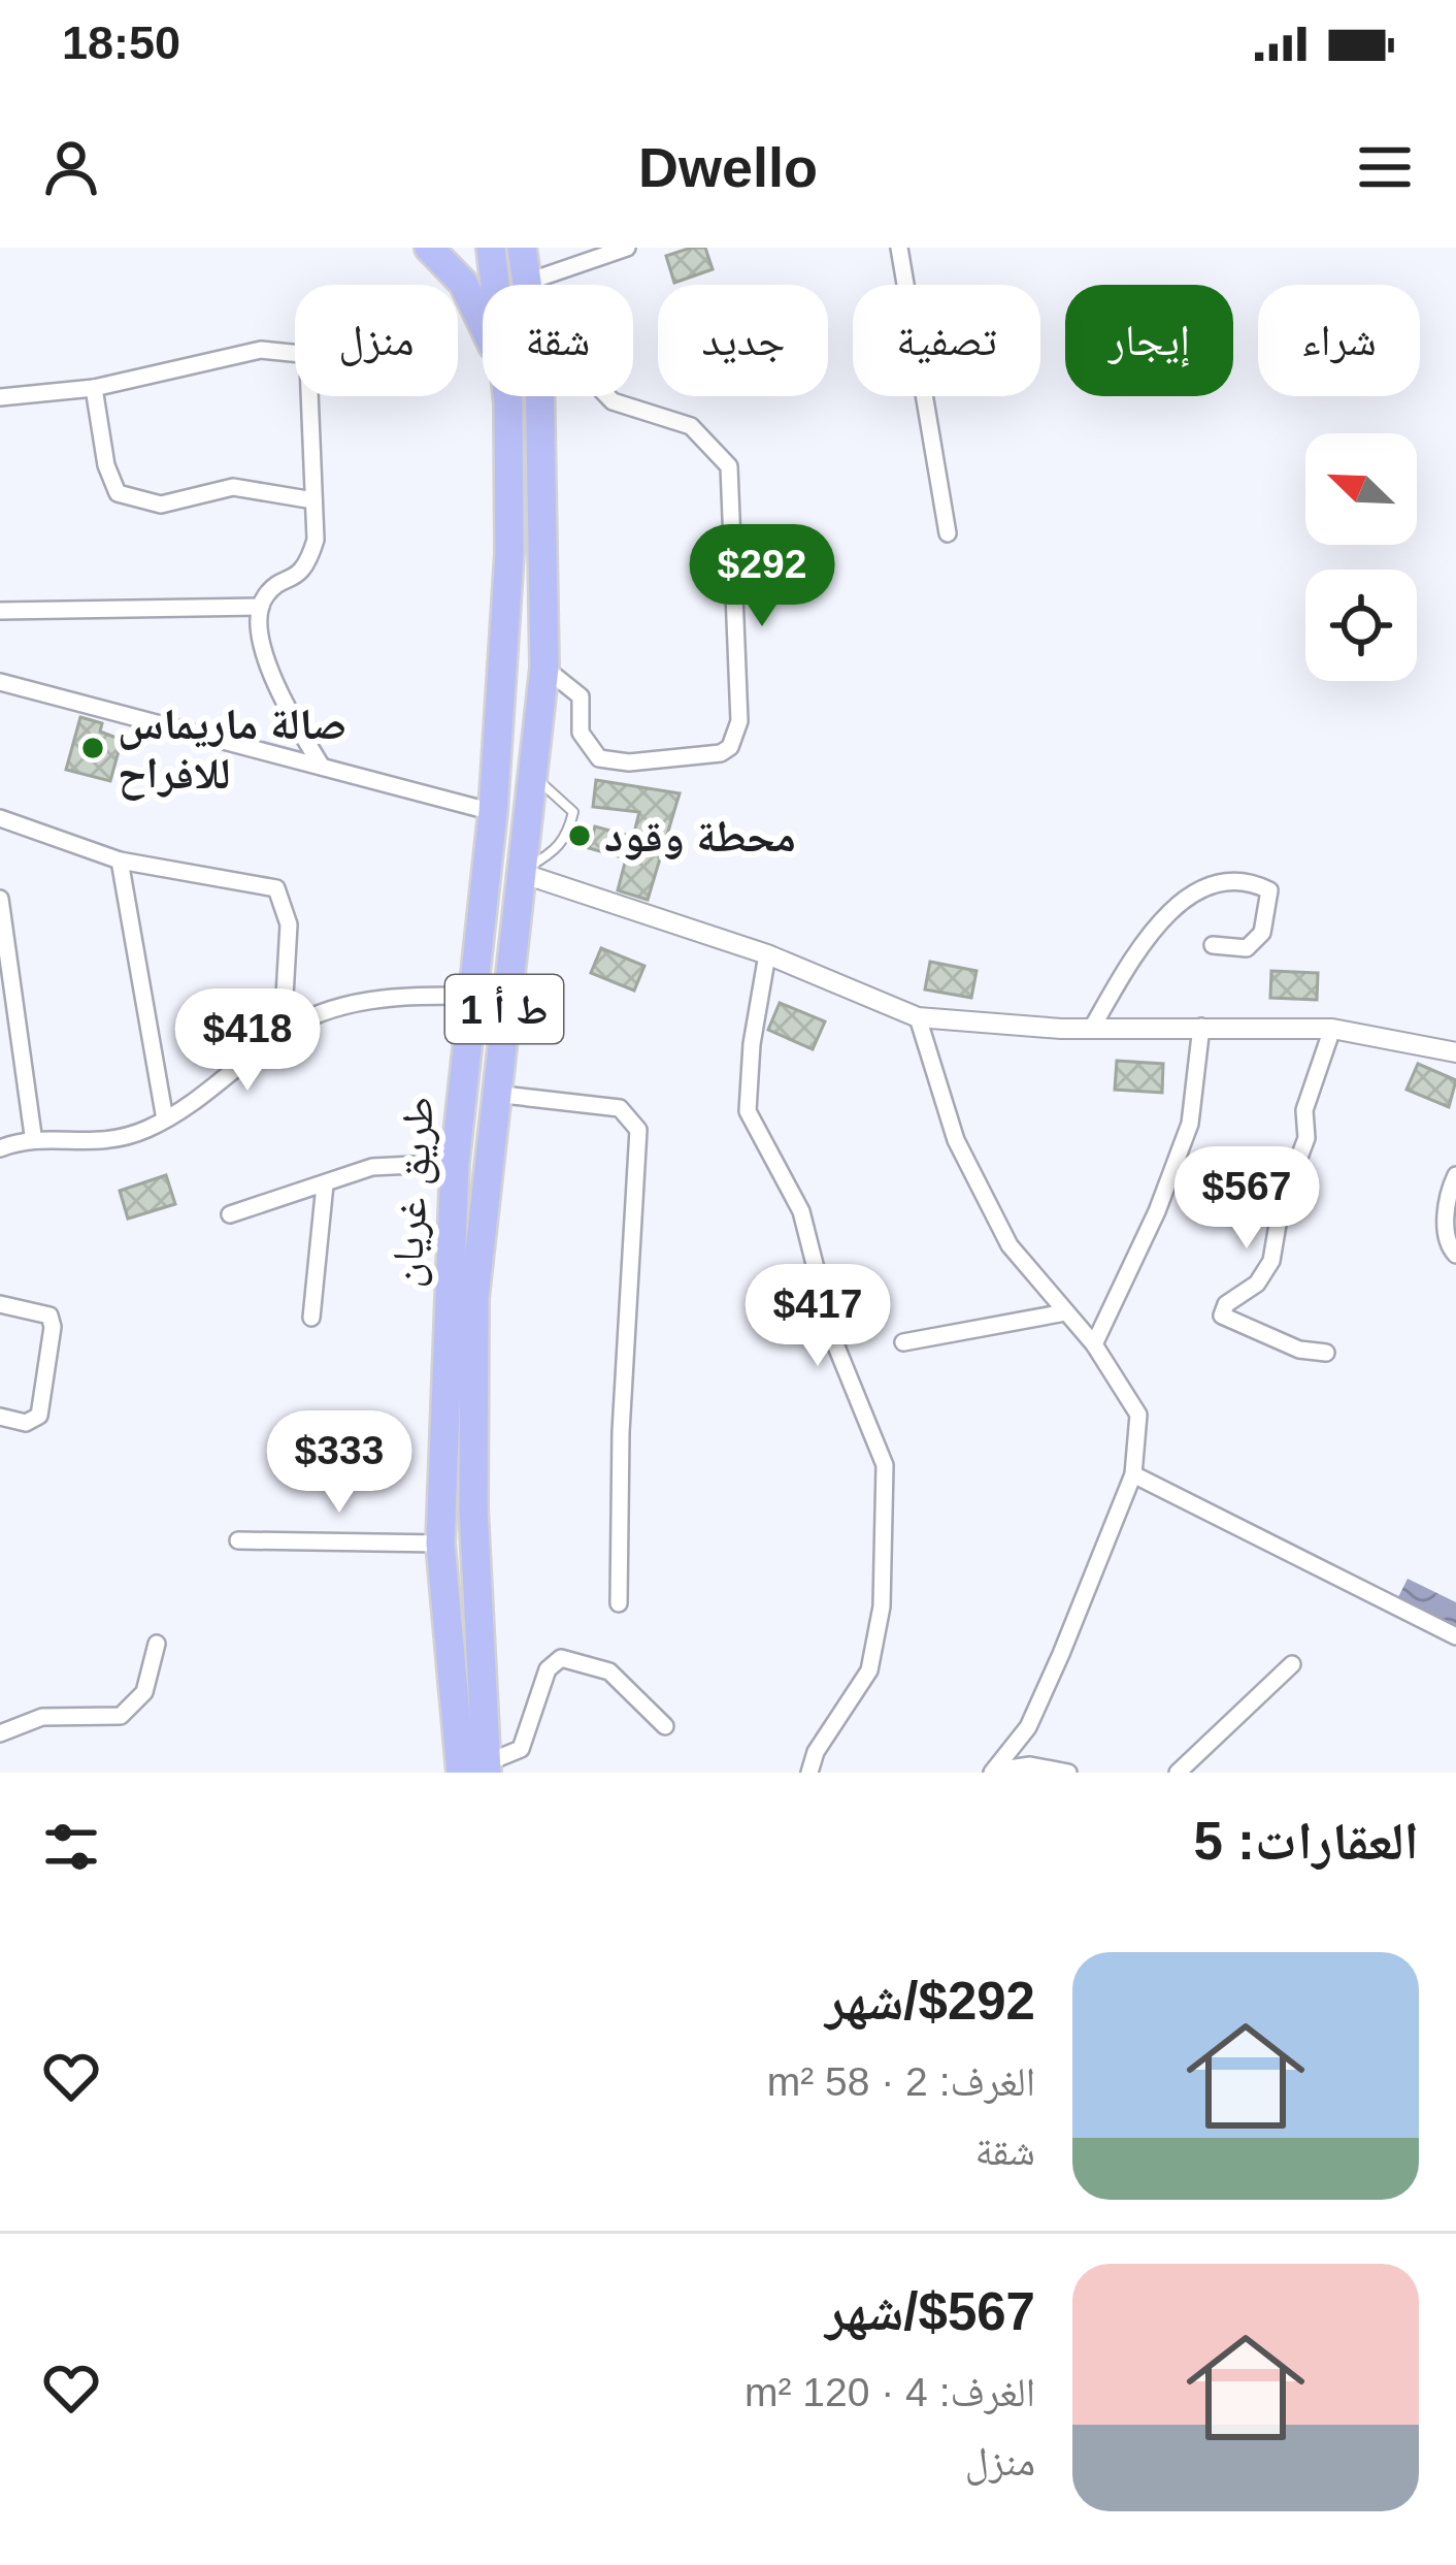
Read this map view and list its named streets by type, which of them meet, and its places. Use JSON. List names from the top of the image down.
{
  "streets": {
    "highway": ["ط أ 1", "طريق غريان"]
  },
  "crossings": [
    ["ط أ 1", "طريق غريان"]
  ],
  "places": ["صالة ماريماس للافراح", "محطة وقود"],
  "north": "top left",
  "page": {
    "status": "18:50",
    "header": "Dwello",
    "chip": [
      "شراء",
      "إيجار",
      "تصفية",
      "جديد",
      "شقة",
      "منزل"
    ],
    "price": [
      "$292",
      "$418",
      "$567",
      "$417",
      "$333"
    ],
    "heading": "العقارات: 5",
    "list": [
      {
        "name": "$292/شهر",
        "note": "الغرف: 2 · 58 m² · شقة"
      },
      {
        "name": "$567/شهر",
        "note": "الغرف: 4 · 120 m² · منزل"
      }
    ]
  }
}
